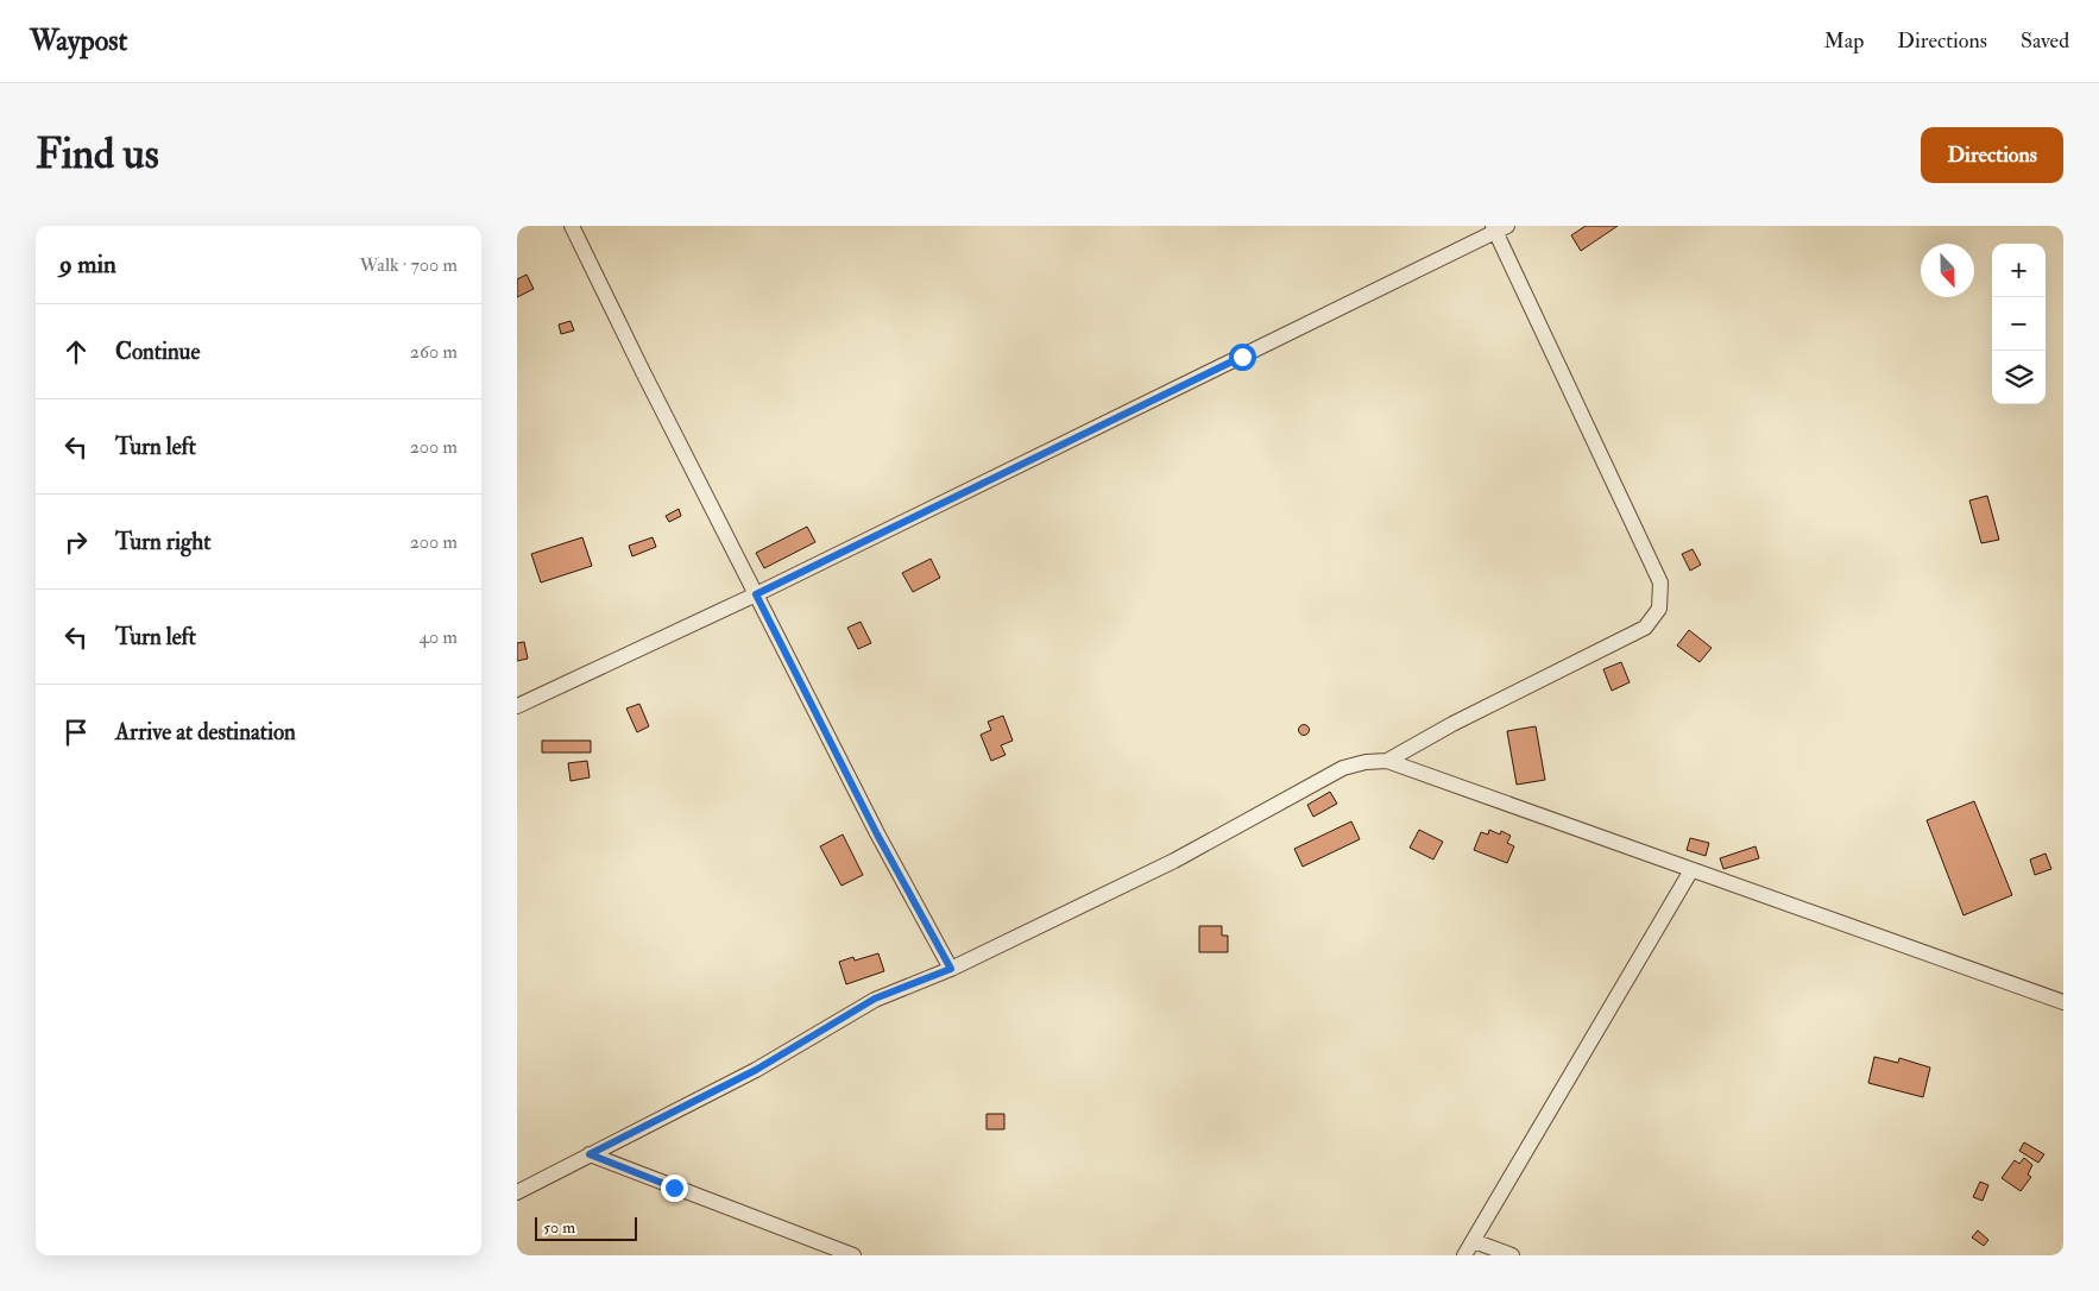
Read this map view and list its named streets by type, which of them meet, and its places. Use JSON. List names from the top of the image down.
{
  "scale_bar": "50 m",
  "north": "bottom",
  "page": {
    "header": "Waypost",
    "nav": ["Map", "Directions", "Saved"],
    "buttons": "Directions",
    "title": "Find us",
    "heading": ["9 min", "Walk · 700 m"],
    "map_buttons": ["+", "−"],
    "list": [
      ["Continue", "260 m"],
      ["Turn left", "200 m"],
      ["Turn right", "200 m"],
      ["Turn left", "40 m"],
      "Arrive at destination"
    ],
    "scale": "50 m"
  }
}
